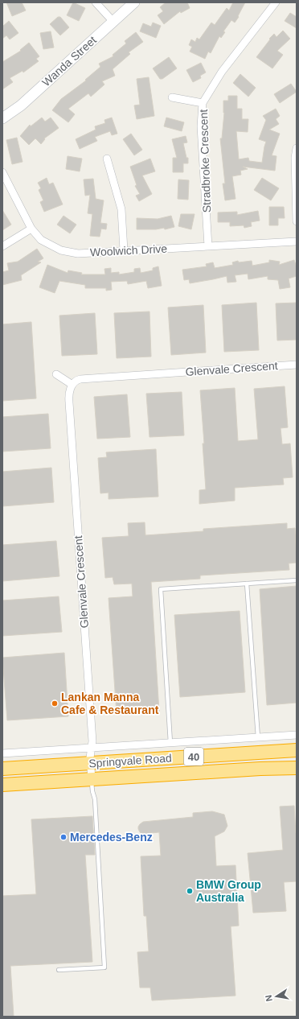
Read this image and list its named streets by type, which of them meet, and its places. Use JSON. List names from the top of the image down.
{
  "streets": {
    "highway": ["40", "Springvale Road"],
    "street": [
      "Wanda Street",
      "Stradbroke Crescent",
      "Woolwich Drive",
      "Glenvale Crescent"
    ]
  },
  "crossings": [
    ["Stradbroke Crescent", "Woolwich Drive"],
    ["Glenvale Crescent", "Springvale Road"]
  ],
  "places": ["Lankan Manna Cafe & Restaurant", "Mercedes-Benz", "BMW Group Australia"],
  "north": "left"
}
